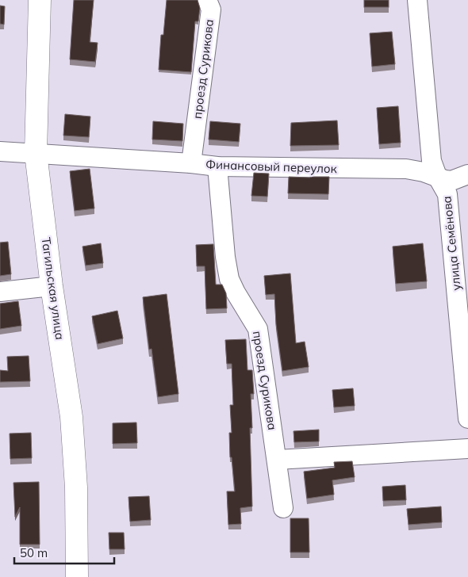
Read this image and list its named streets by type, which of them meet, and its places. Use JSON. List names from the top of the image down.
{
  "streets": {
    "main road": ["Тагильская улица"],
    "street": ["проезд Сурикова", "Финансовый переулок", "улица Семёнова"]
  },
  "crossings": [
    ["проезд Сурикова", "Финансовый переулок"],
    ["Финансовый переулок", "улица Семёнова"],
    ["Финансовый переулок", "Тагильская улица"]
  ],
  "scale_bar": "50 m"
}
